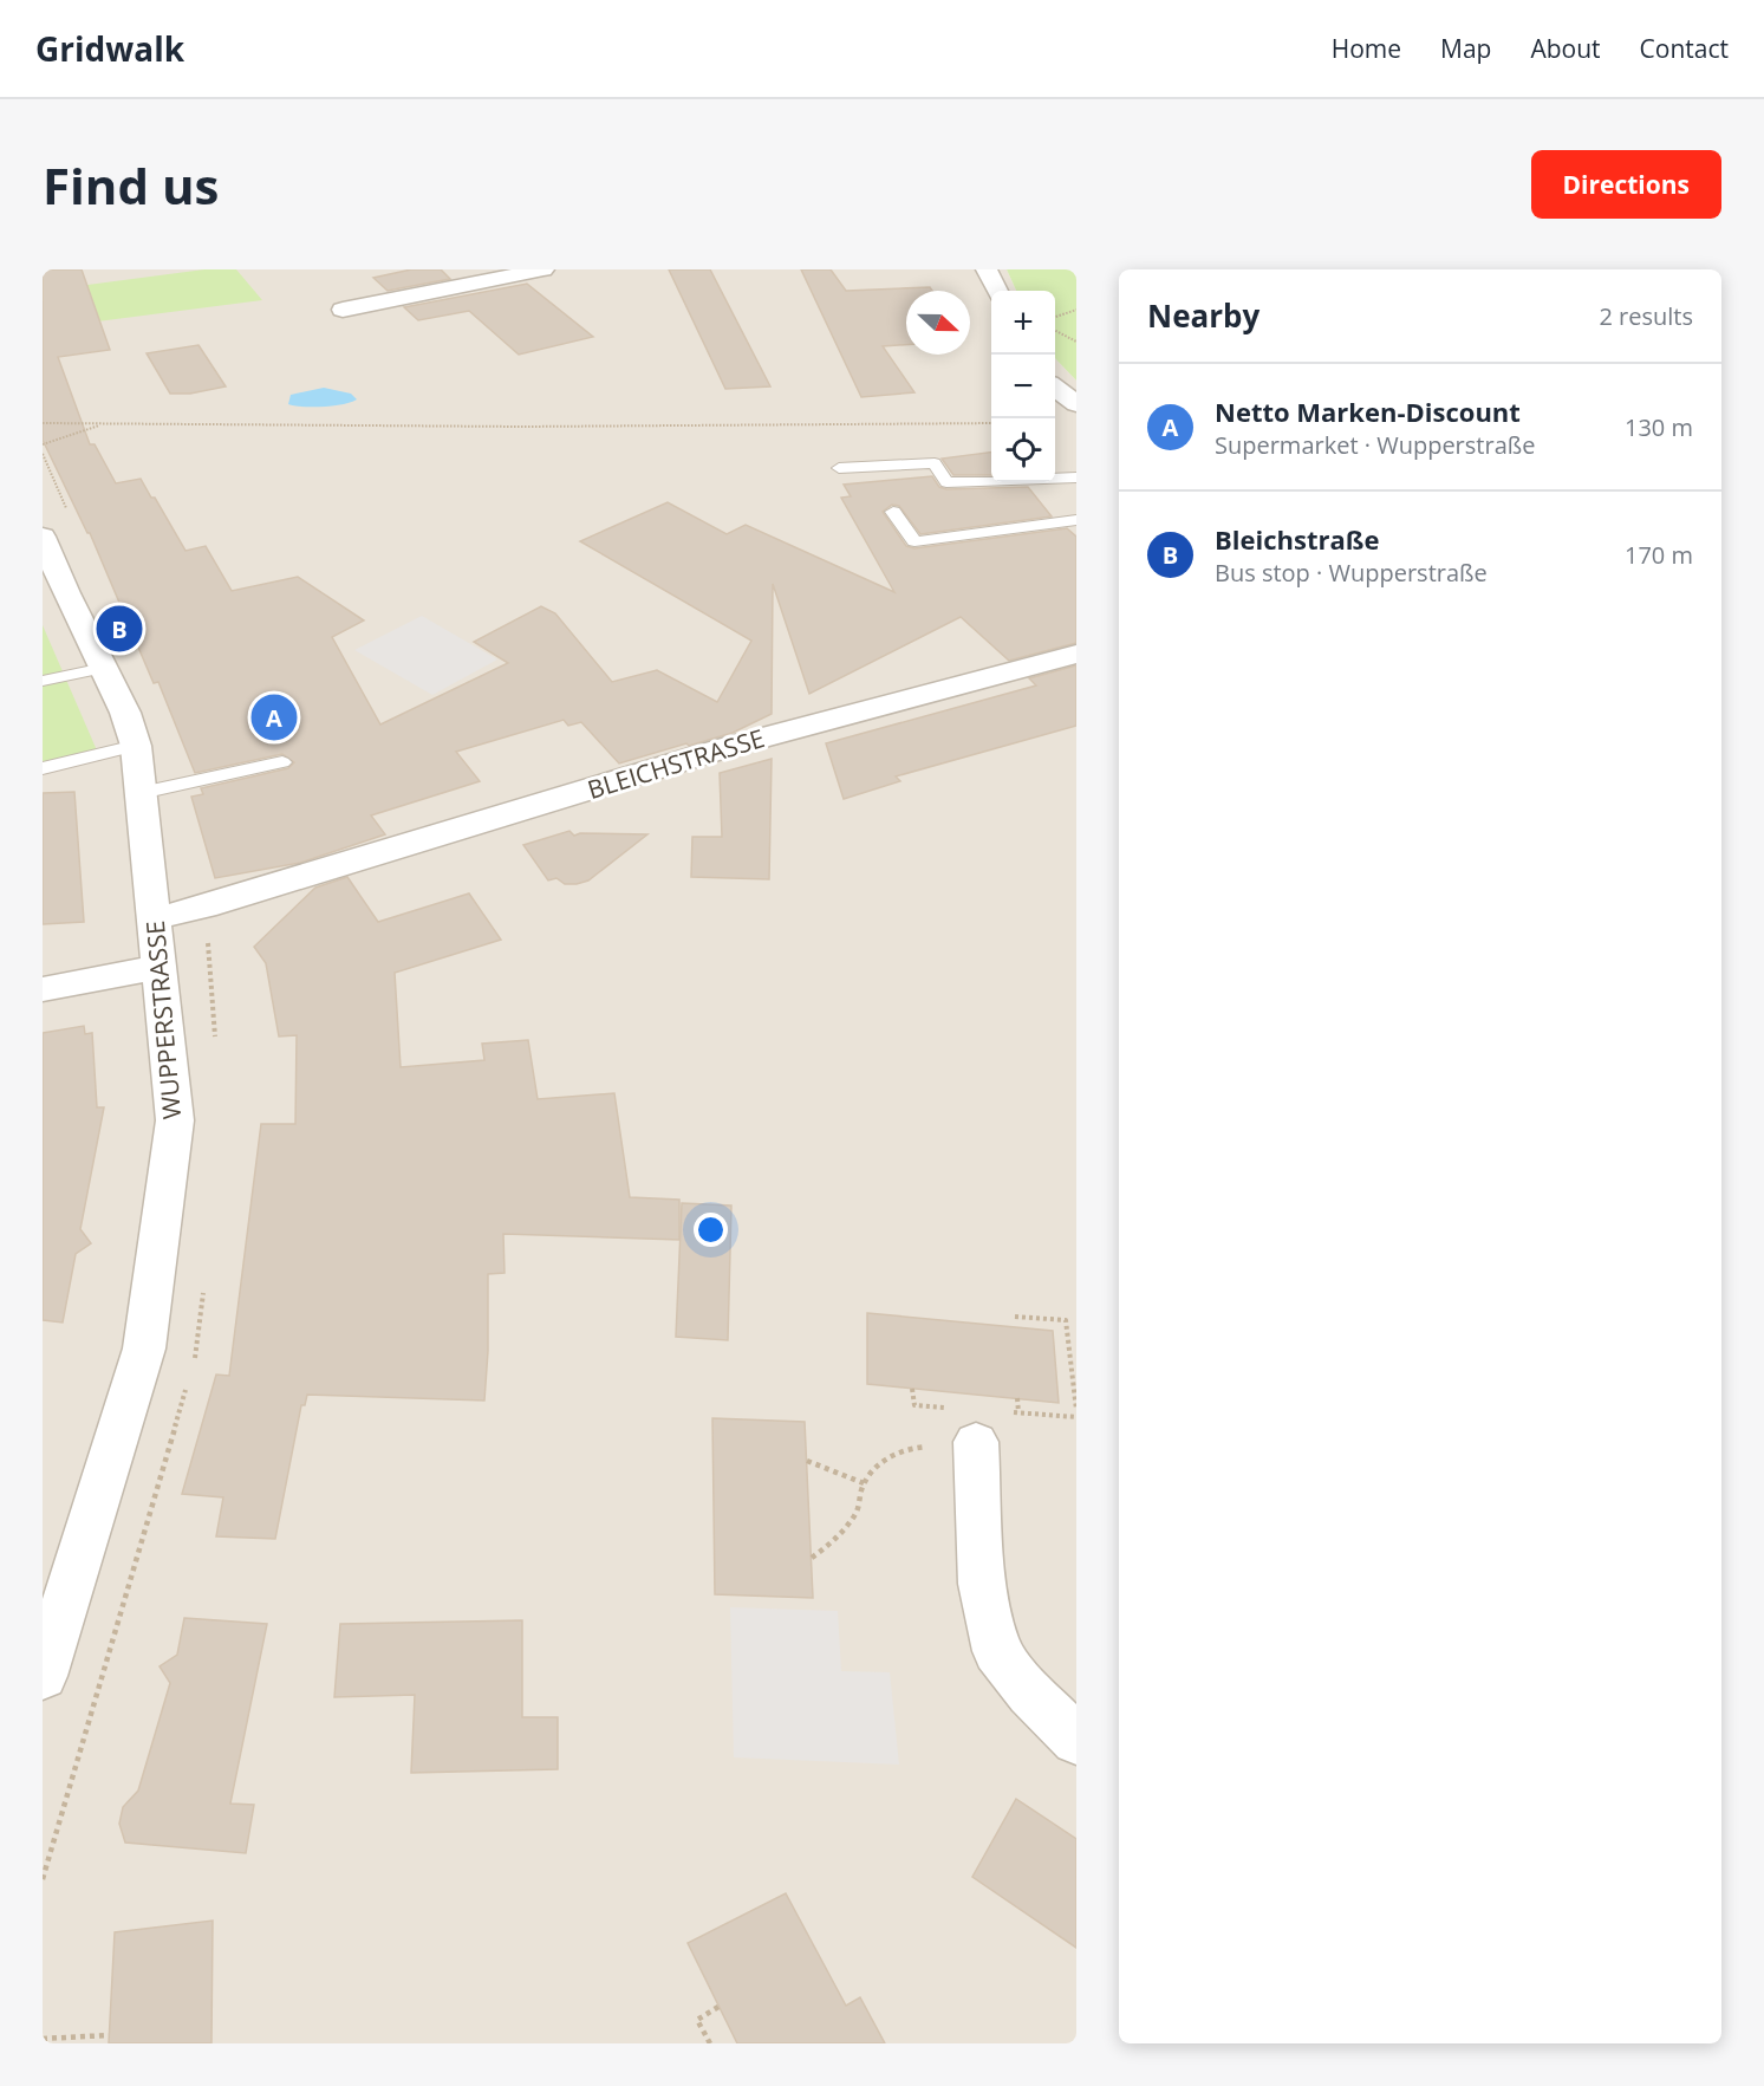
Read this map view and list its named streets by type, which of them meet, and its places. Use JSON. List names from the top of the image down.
{
  "streets": {
    "street": ["BLEICHSTRASSE", "WUPPERSTRASSE"]
  },
  "crossings": [
    ["BLEICHSTRASSE", "WUPPERSTRASSE"]
  ],
  "north": "right",
  "page": {
    "header": "Gridwalk",
    "nav": [
      "Home",
      "Map",
      "About",
      "Contact"
    ],
    "buttons": "Directions",
    "title": "Find us",
    "heading": ["Nearby", "2 results"],
    "map_buttons": ["+", "−"],
    "list": [
      {
        "mark": "A",
        "name": "Netto Marken-Discount",
        "note": "Supermarket · Wupperstraße",
        "value": "130 m"
      },
      {
        "mark": "B",
        "name": "Bleichstraße",
        "note": "Bus stop · Wupperstraße",
        "value": "170 m"
      }
    ],
    "pins": ["B", "A"]
  }
}
